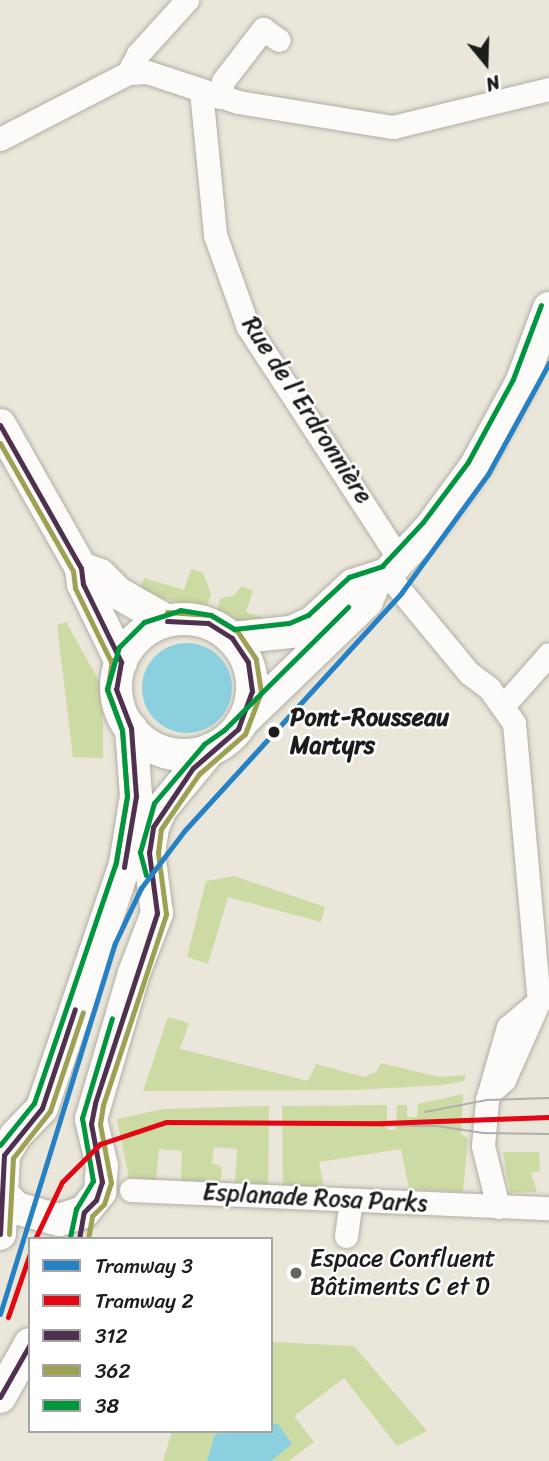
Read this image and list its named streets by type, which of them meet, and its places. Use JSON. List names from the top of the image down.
{
  "streets": {
    "street": ["Rue de l'Erdronnière", "Esplanade Rosa Parks"]
  },
  "places": ["Pont-Rousseau Martyrs", "Espace Confluent Bâtiments C et D"],
  "lines": [
    "transit line 38",
    "tram line 3",
    "transit line 312",
    "transit line 362",
    "tram line 2"
  ],
  "legend": [
    "Tramway 3",
    "Tramway 2",
    "312",
    "362",
    "38"
  ],
  "north": "bottom"
}
